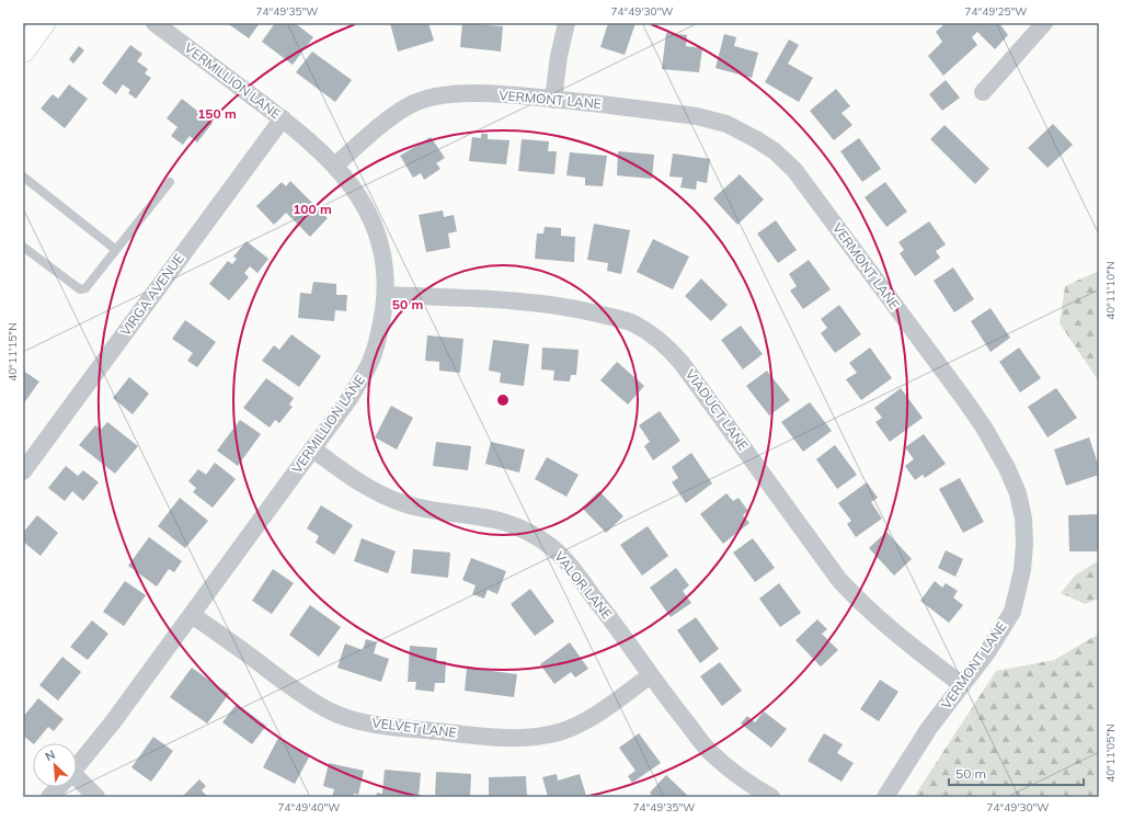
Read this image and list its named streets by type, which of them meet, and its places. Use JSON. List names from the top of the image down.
{
  "streets": {
    "street": [
      "VERMILLION LANE",
      "VERMONT LANE",
      "VIRGA AVENUE",
      "VIADUCT LANE",
      "VALOR LANE",
      "VELVET LANE"
    ]
  },
  "crossings": [
    ["VERMILLION LANE", "VERMONT LANE"],
    ["VERMILLION LANE", "VIRGA AVENUE"],
    ["VERMILLION LANE", "VIADUCT LANE"],
    ["VERMILLION LANE", "VALOR LANE"],
    ["VERMILLION LANE", "VELVET LANE"],
    ["VERMONT LANE", "VIADUCT LANE"],
    ["VALOR LANE", "VELVET LANE"]
  ],
  "scale_bar": "50 m",
  "north": "top left",
  "coordinates": [
    "74°49'35\"W",
    "74°49'30\"W",
    "74°49'25\"W",
    "40°11'10\"N",
    "40°11'15\"N",
    "40°11'05\"N",
    "74°49'40\"W"
  ],
  "rings": ["150 m", "100 m", "50 m"]
}
